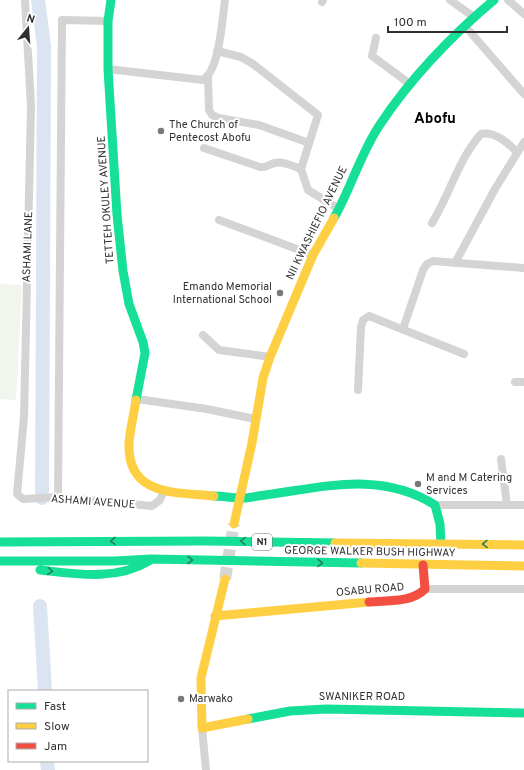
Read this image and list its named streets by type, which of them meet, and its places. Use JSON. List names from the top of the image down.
{
  "streets": {
    "main road": [
      "TETTEH OKULEY AVENUE",
      "NII KWASHIEFIO AVENUE",
      "N1",
      "GEORGE WALKER BUSH HIGHWAY",
      "OSABU ROAD",
      "SWANIKER ROAD"
    ],
    "street": ["ASHAMI LANE", "ASHAMI AVENUE"]
  },
  "crossings": [
    ["TETTEH OKULEY AVENUE", "NII KWASHIEFIO AVENUE"],
    ["TETTEH OKULEY AVENUE", "ASHAMI AVENUE"],
    ["ASHAMI LANE", "ASHAMI AVENUE"]
  ],
  "districts": ["Abofu"],
  "places": [
    "The Church of Pentecost Abofu",
    "Emando Memorial International School",
    "M and M Catering Services",
    "Marwako"
  ],
  "legend": ["Fast", "Slow", "Jam"],
  "scale_bar": "100 m",
  "north": "top"
}
